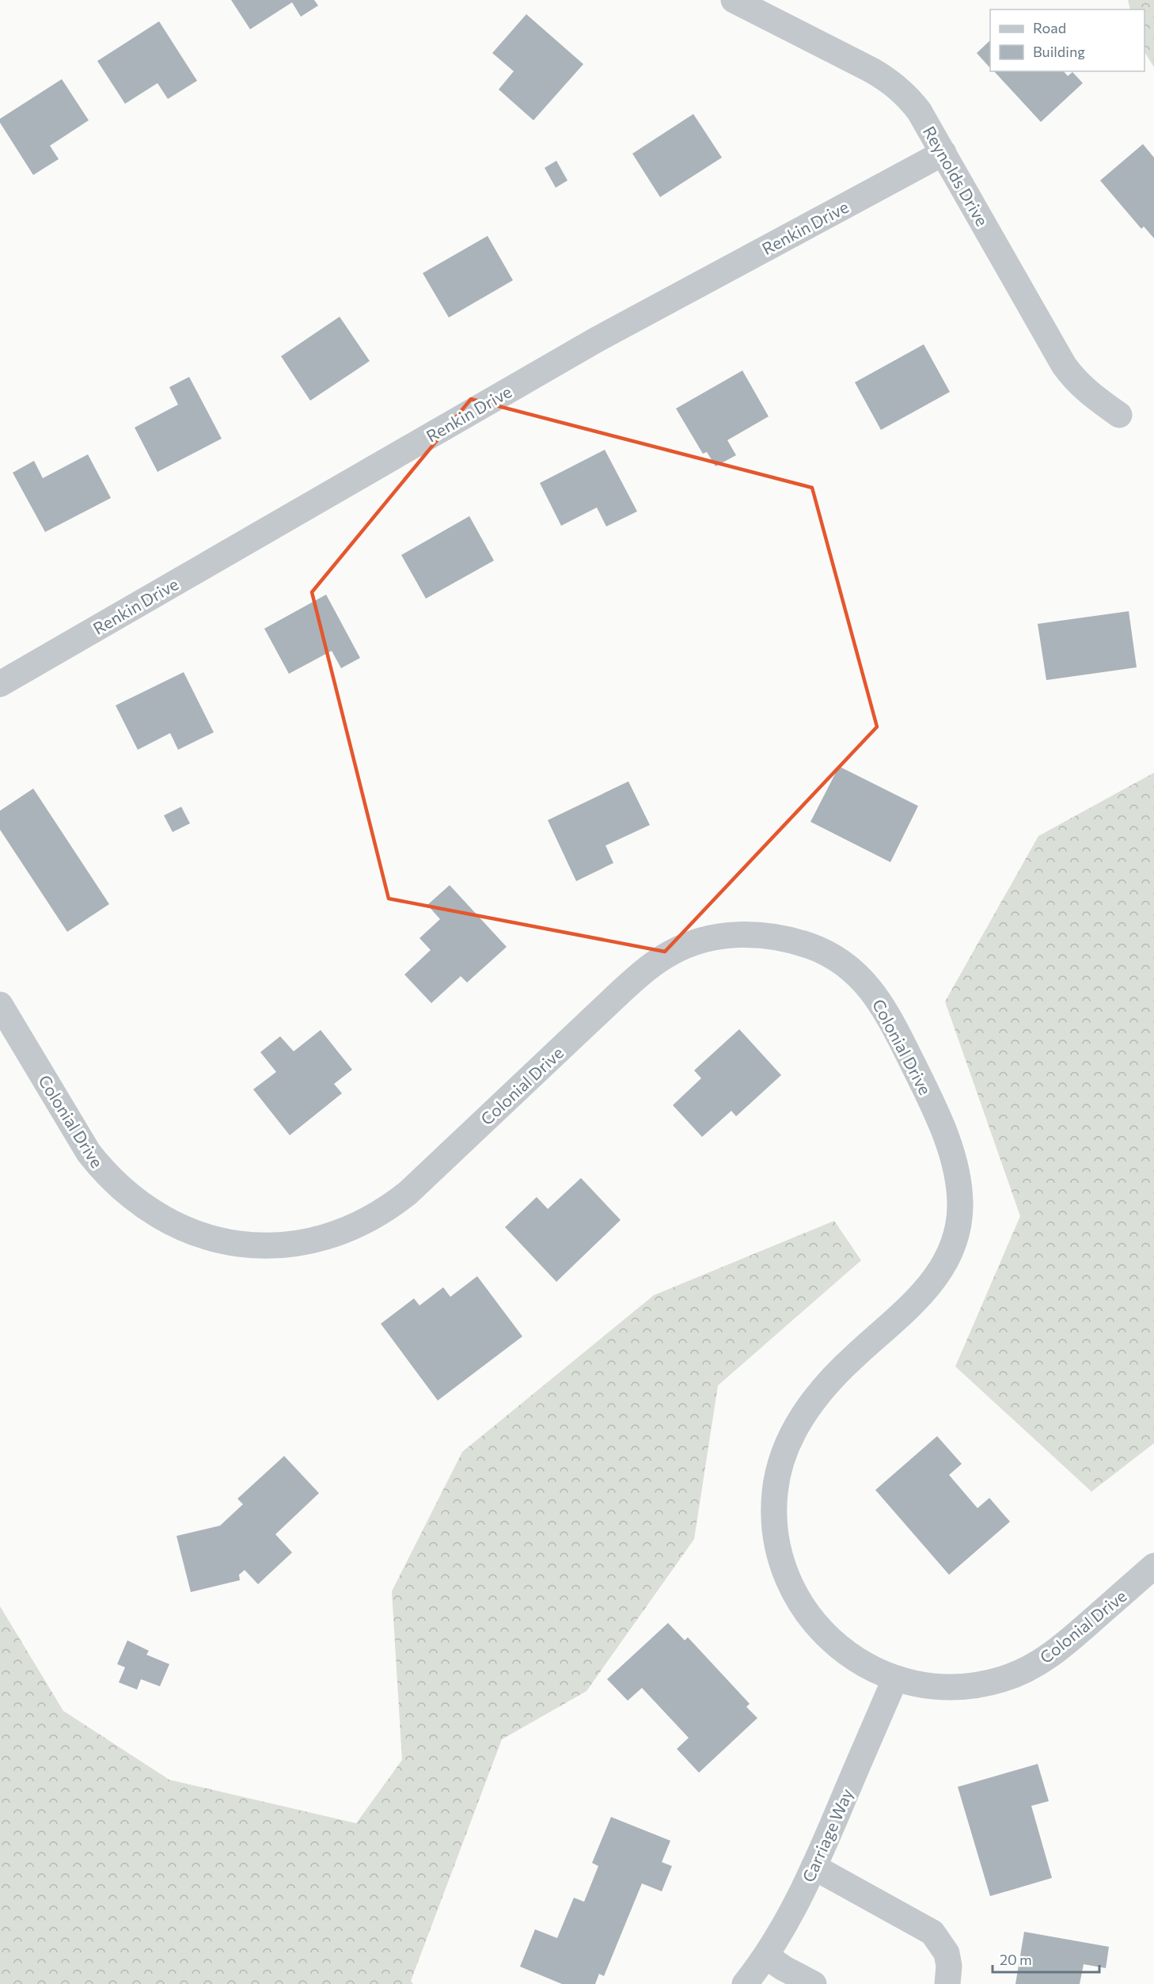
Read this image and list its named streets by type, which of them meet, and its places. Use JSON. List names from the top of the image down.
{
  "streets": {
    "street": [
      "Reynolds Drive",
      "Renkin Drive",
      "Colonial Drive",
      "Carriage Way"
    ]
  },
  "crossings": [
    ["Reynolds Drive", "Renkin Drive"],
    ["Colonial Drive", "Carriage Way"]
  ],
  "legend": ["Road", "Building"],
  "scale_bar": "20 m"
}
